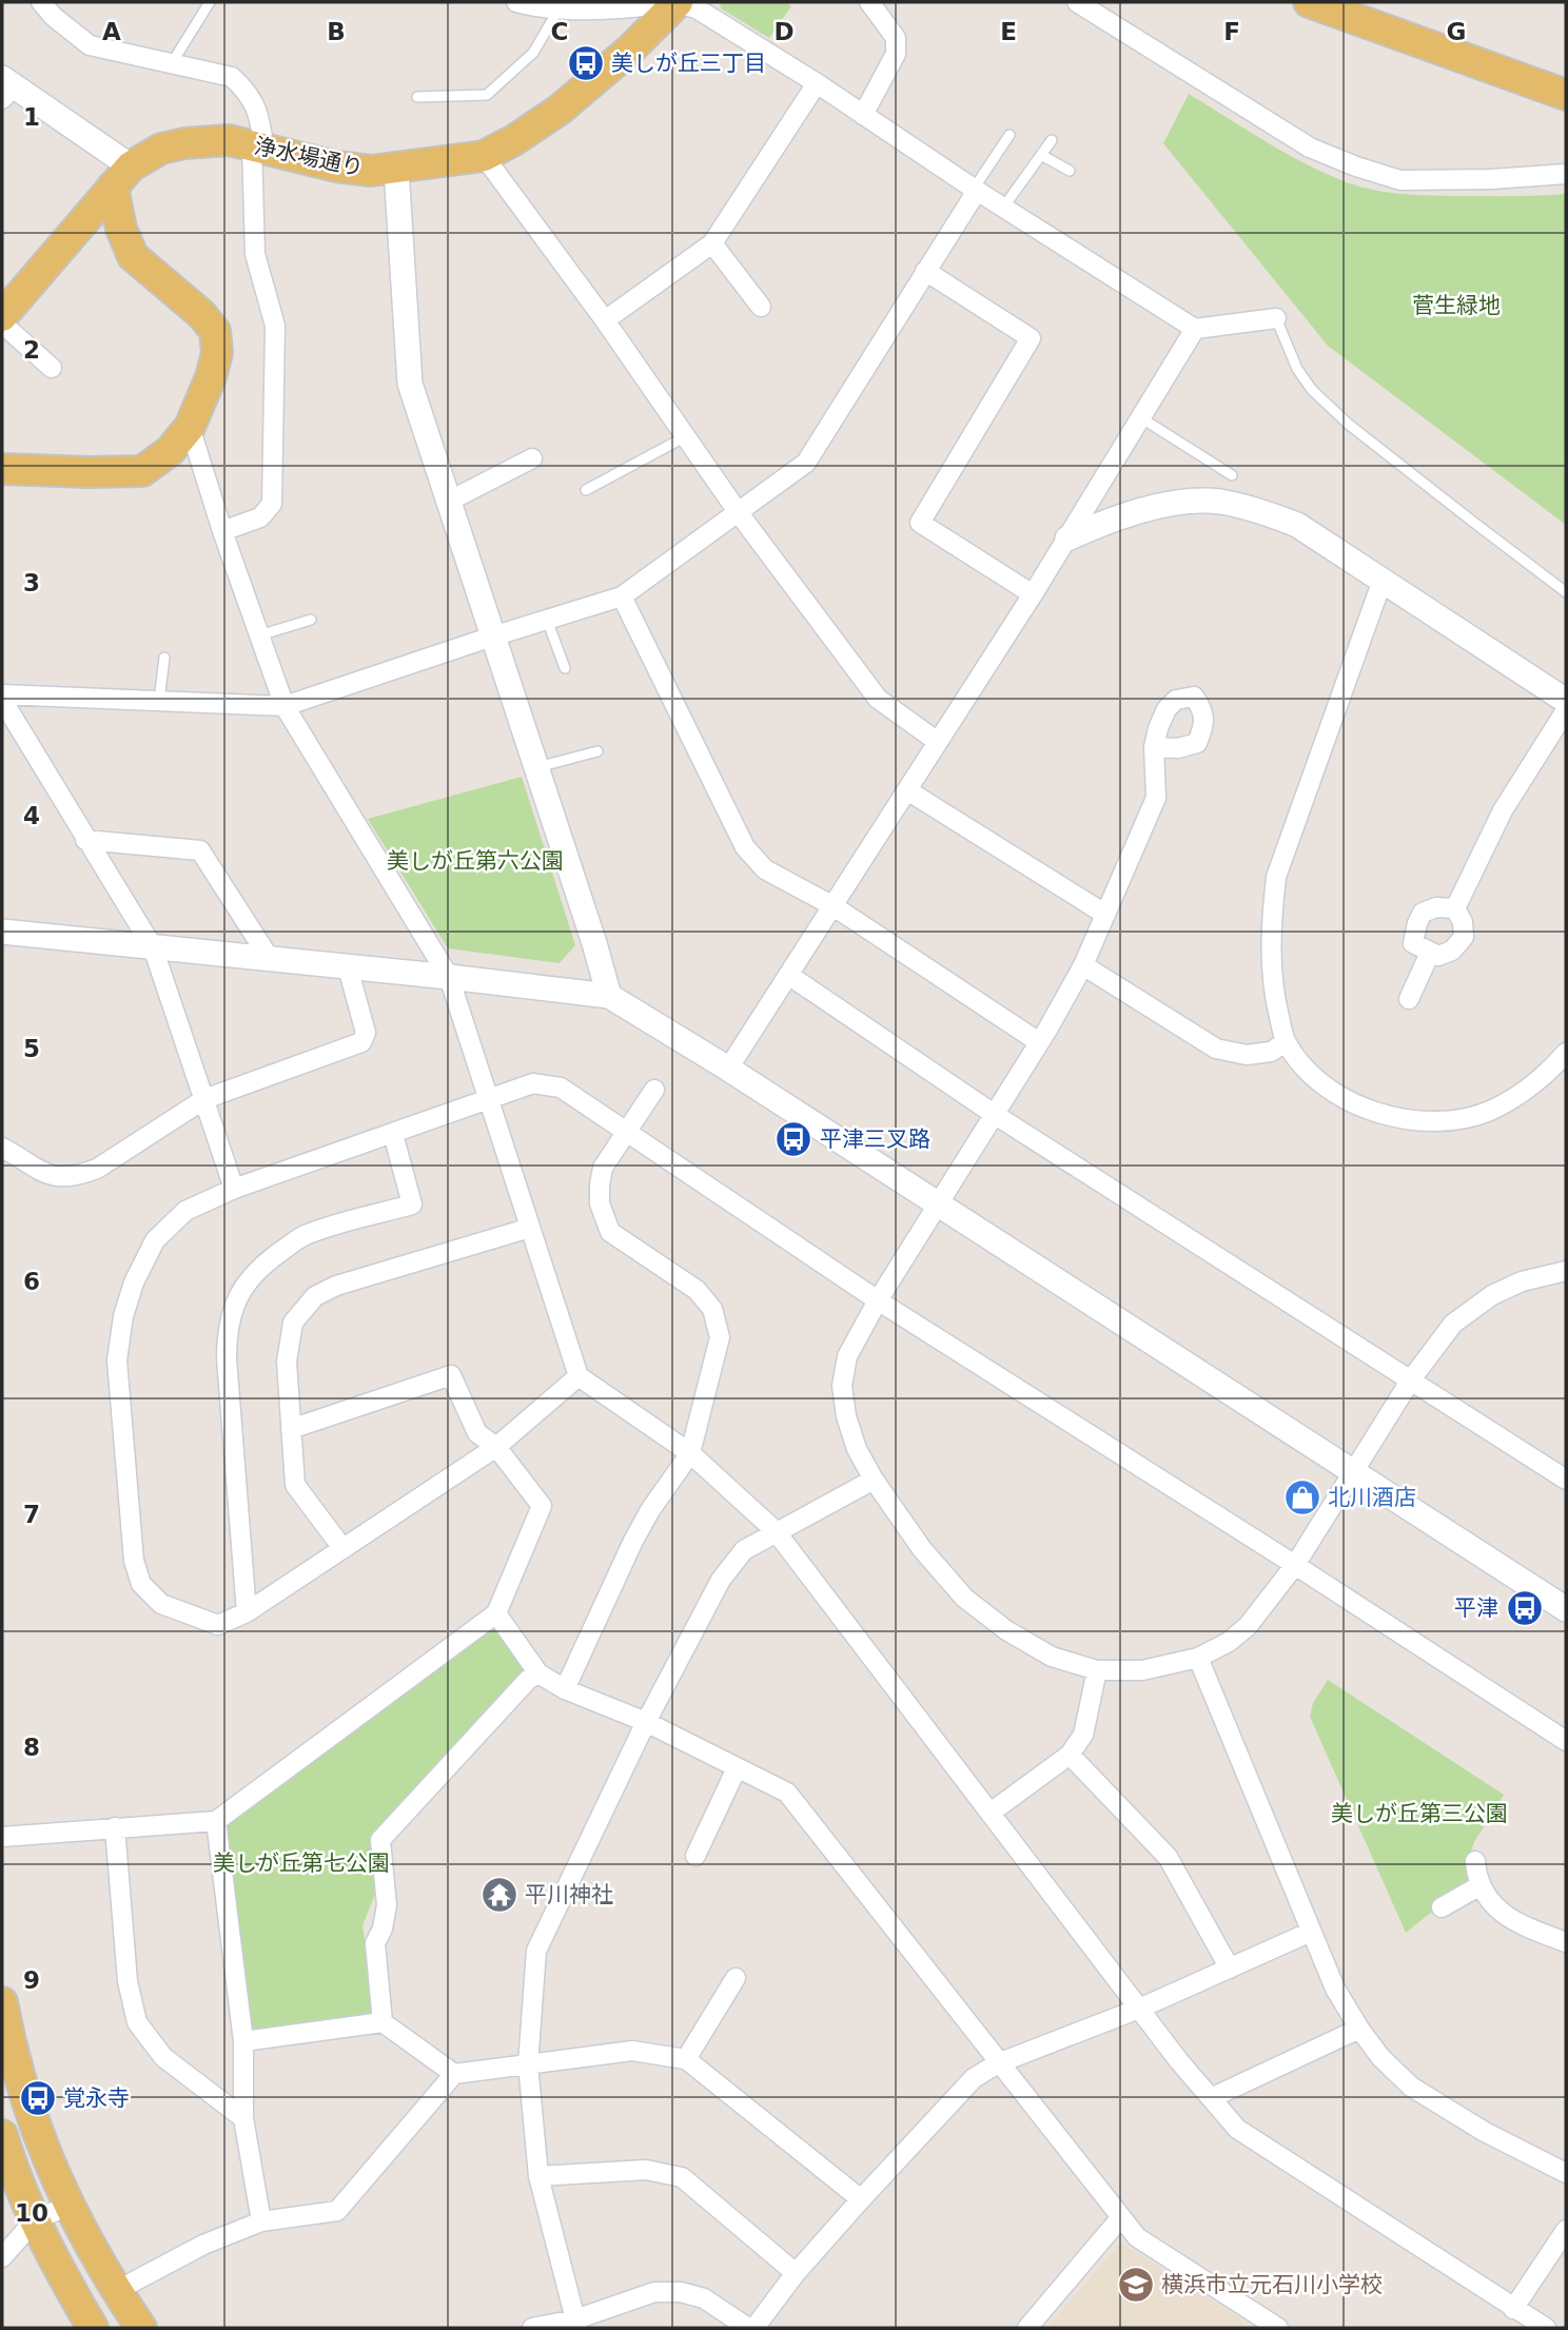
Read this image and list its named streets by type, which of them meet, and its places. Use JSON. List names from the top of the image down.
{
  "streets": {
    "main road": ["浄水場通り"]
  },
  "parks": [
    "菅生緑地",
    "美しが丘第六公園",
    "美しが丘第三公園",
    "美しが丘第七公園"
  ],
  "places": {
    "bus stop": [
      "美しが丘三丁目",
      "平津三叉路",
      "平津",
      "覚永寺"
    ],
    "shop": ["北川酒店"],
    "temple": ["平川神社"],
    "school or university": ["横浜市立元石川小学校"]
  },
  "grid": {
    "columns": [
      "A",
      "B",
      "C",
      "D",
      "E",
      "F",
      "G"
    ],
    "rows": [
      "1",
      "2",
      "3",
      "4",
      "5",
      "6",
      "7",
      "8",
      "9",
      "10"
    ]
  }
}
